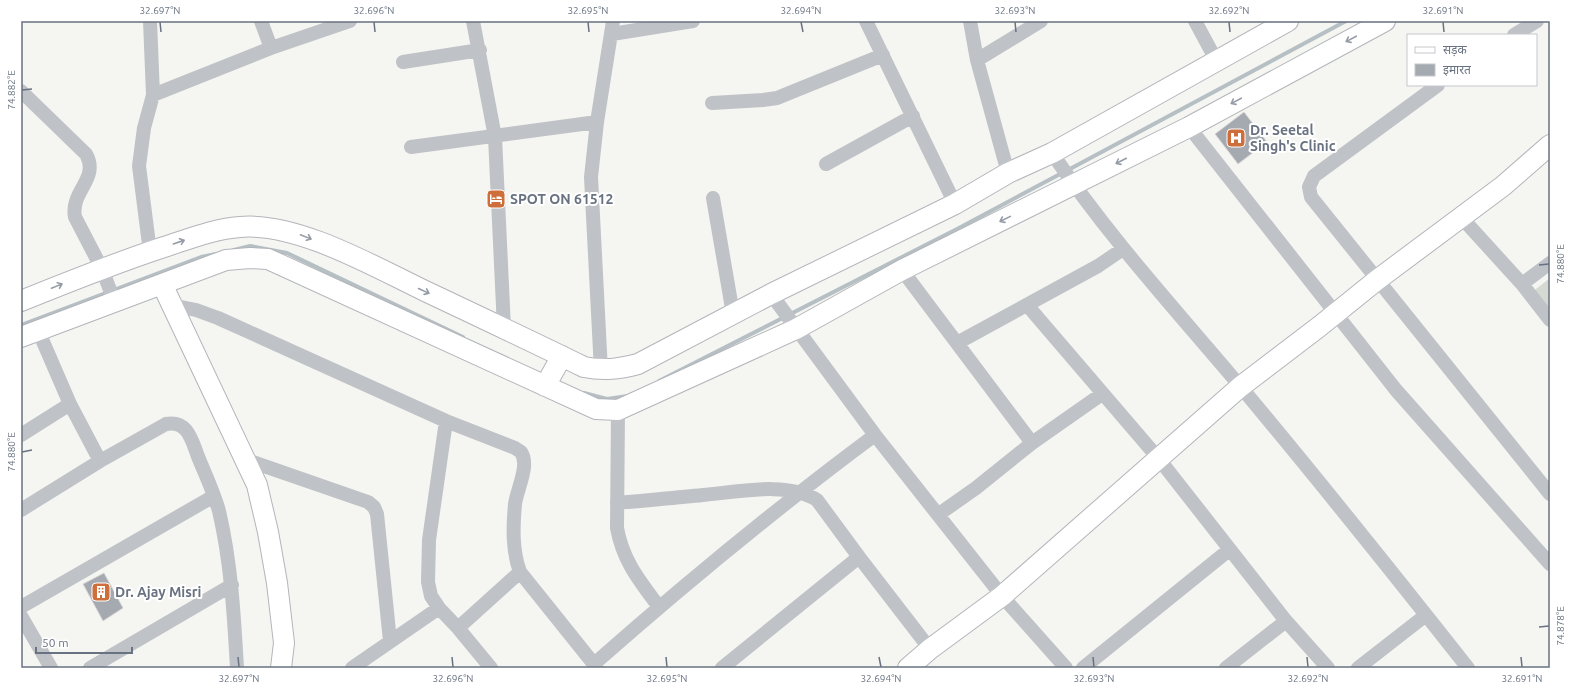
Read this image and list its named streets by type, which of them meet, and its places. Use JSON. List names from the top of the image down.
{
  "places": {
    "hospital": ["Dr. Seetal Singh's Clinic"],
    "hotel": ["SPOT ON 61512"],
    "building": ["Dr. Ajay Misri"]
  },
  "legend": ["सड़क", "इमारत"],
  "scale_bar": "50 m",
  "coordinates": [
    "32.697°N",
    "32.696°N",
    "32.695°N",
    "32.694°N",
    "32.693°N",
    "32.692°N",
    "32.691°N",
    "74.882°E",
    "74.880°E",
    "74.878°E"
  ]
}
